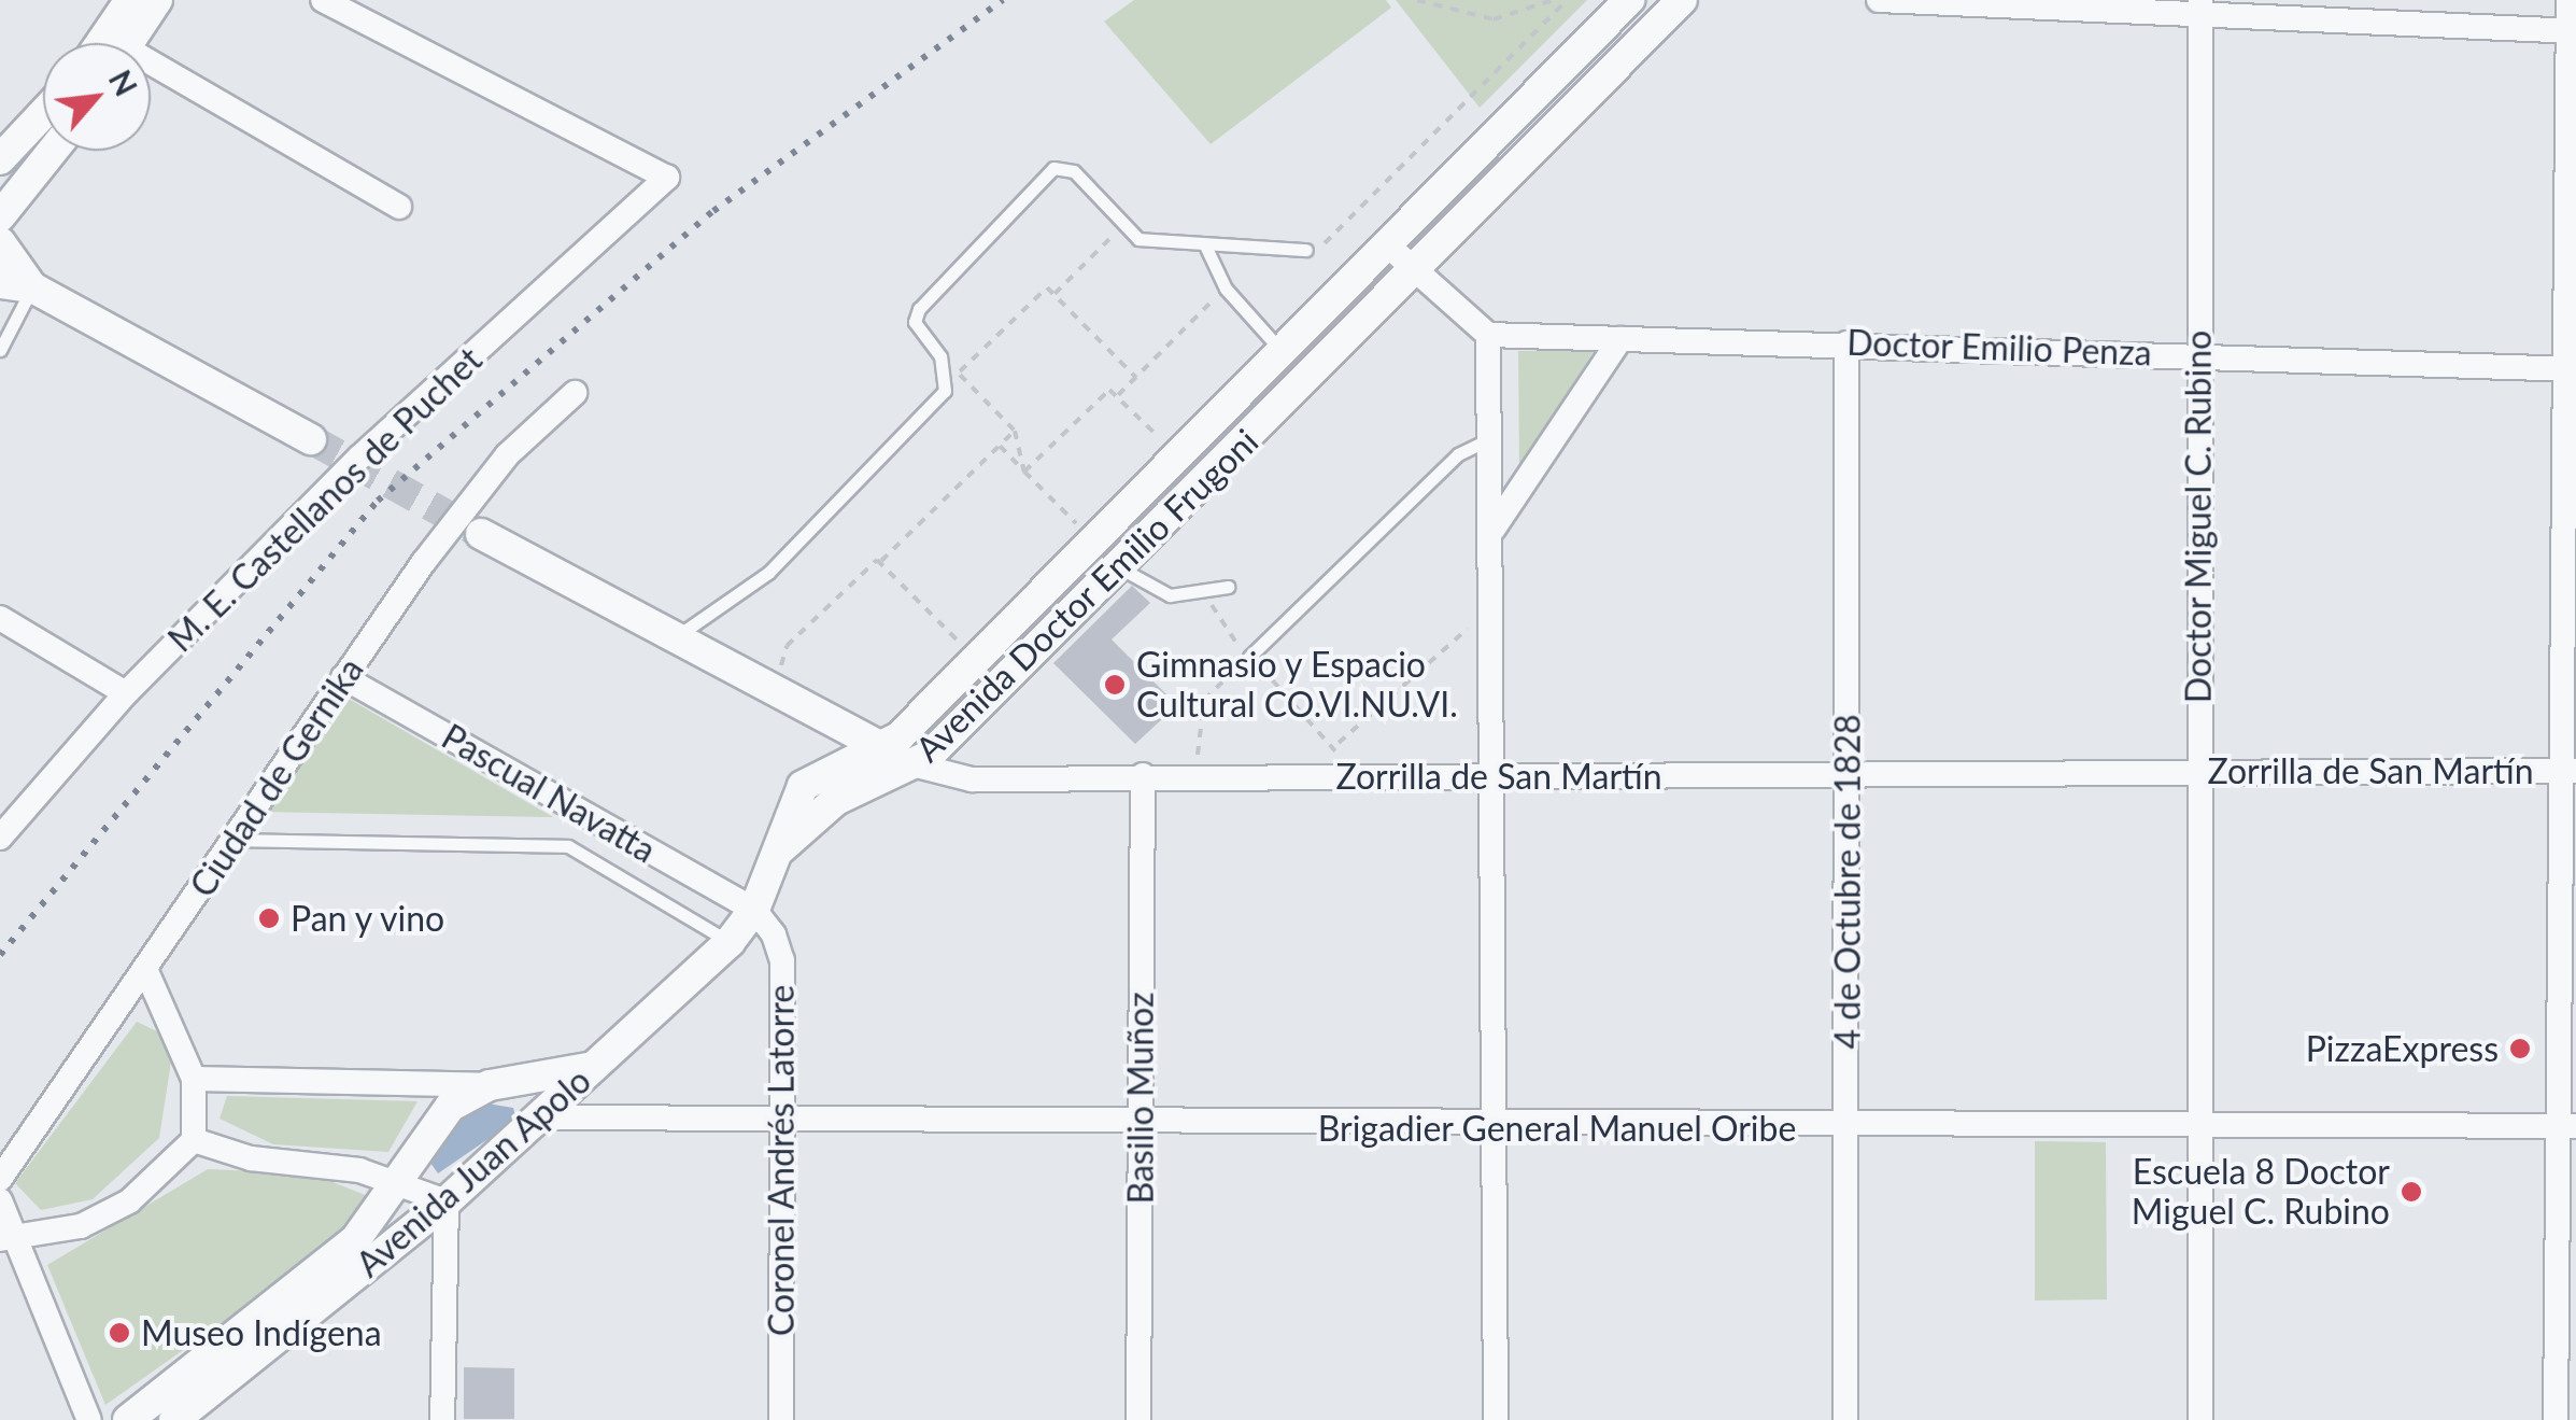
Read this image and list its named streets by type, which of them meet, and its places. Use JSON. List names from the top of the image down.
{
  "streets": {
    "street": [
      "Doctor Emilio Penza",
      "M. E. Castellanos de Puchet",
      "Doctor Miguel C. Rubino",
      "Avenida Doctor Emilio Frugoni",
      "Zorrilla de San Martín",
      "Ciudad de Gernika",
      "Pascual Navatta",
      "4 de Octubre de 1828",
      "Basilio Muñoz",
      "Brigadier General Manuel Oribe",
      "Coronel Andrés Latorre",
      "Avenida Juan Apolo"
    ]
  },
  "crossings": [
    ["Doctor Emilio Penza", "Doctor Miguel C. Rubino"],
    ["Doctor Emilio Penza", "4 de Octubre de 1828"],
    ["Doctor Miguel C. Rubino", "Zorrilla de San Martín"],
    ["Doctor Miguel C. Rubino", "Brigadier General Manuel Oribe"],
    ["Avenida Doctor Emilio Frugoni", "Zorrilla de San Martín"],
    ["Zorrilla de San Martín", "4 de Octubre de 1828"],
    ["Zorrilla de San Martín", "Basilio Muñoz"],
    ["Ciudad de Gernika", "Pascual Navatta"],
    ["Pascual Navatta", "Coronel Andrés Latorre"],
    ["4 de Octubre de 1828", "Brigadier General Manuel Oribe"],
    ["Basilio Muñoz", "Brigadier General Manuel Oribe"],
    ["Brigadier General Manuel Oribe", "Coronel Andrés Latorre"],
    ["Brigadier General Manuel Oribe", "Avenida Juan Apolo"]
  ],
  "places": [
    "Gimnasio y Espacio Cultural CO.VI.NU.VI.",
    "Pan y vino",
    "PizzaExpress",
    "Escuela 8 Doctor Miguel C. Rubino",
    "Museo Indígena"
  ],
  "north": "top right"
}
